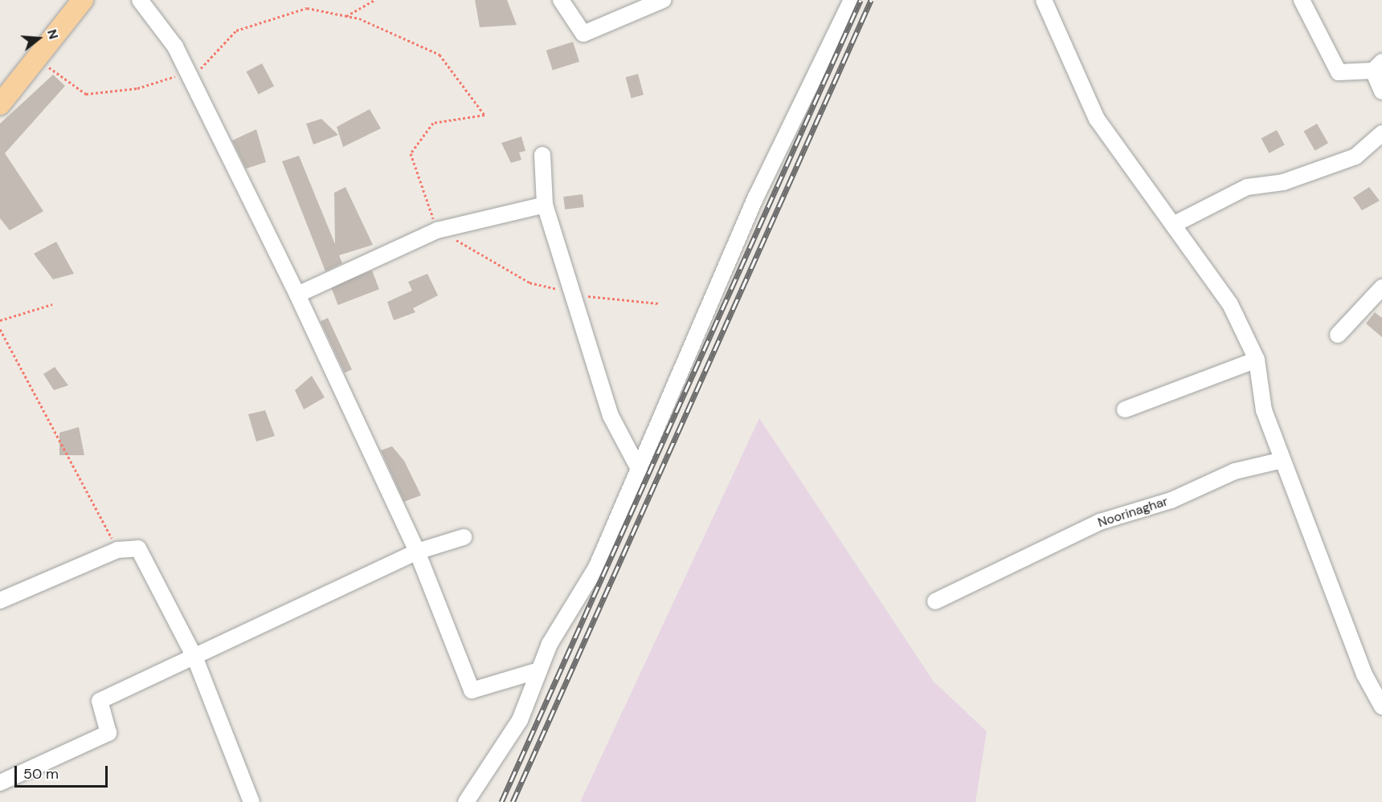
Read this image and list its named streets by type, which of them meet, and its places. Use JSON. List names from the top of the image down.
{
  "streets": {
    "street": ["Noorinaghar"]
  },
  "scale_bar": "50 m",
  "north": "right"
}
